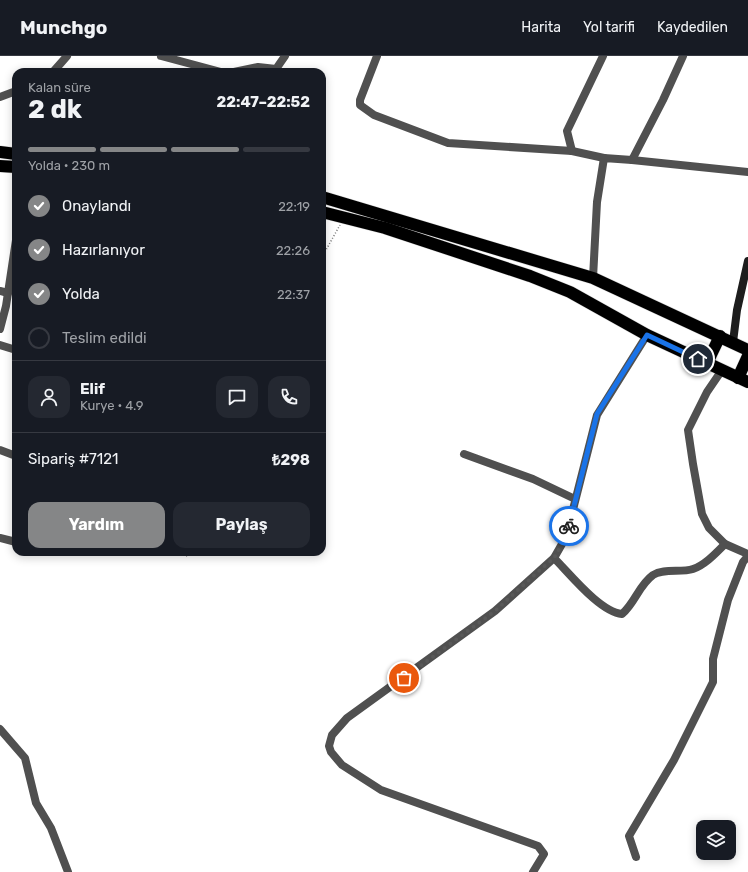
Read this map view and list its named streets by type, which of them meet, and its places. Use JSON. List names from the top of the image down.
{
  "page": {
    "header": "Munchgo",
    "nav": ["Harita", "Yol tarifi", "Kaydedilen"],
    "heading": ["2 dk", "Kalan süre", "22:47–22:52"],
    "panel": [
      "Elif",
      "Kurye · 4.9",
      "Sipariş #7121",
      "₺298"
    ],
    "bar": "Yolda · 230 m",
    "list": [
      ["Onaylandı", "22:19"],
      ["Hazırlanıyor", "22:26"],
      ["Yolda", "22:37"],
      "Teslim edildi"
    ],
    "buttons": ["Yardım", "Paylaş"]
  }
}
